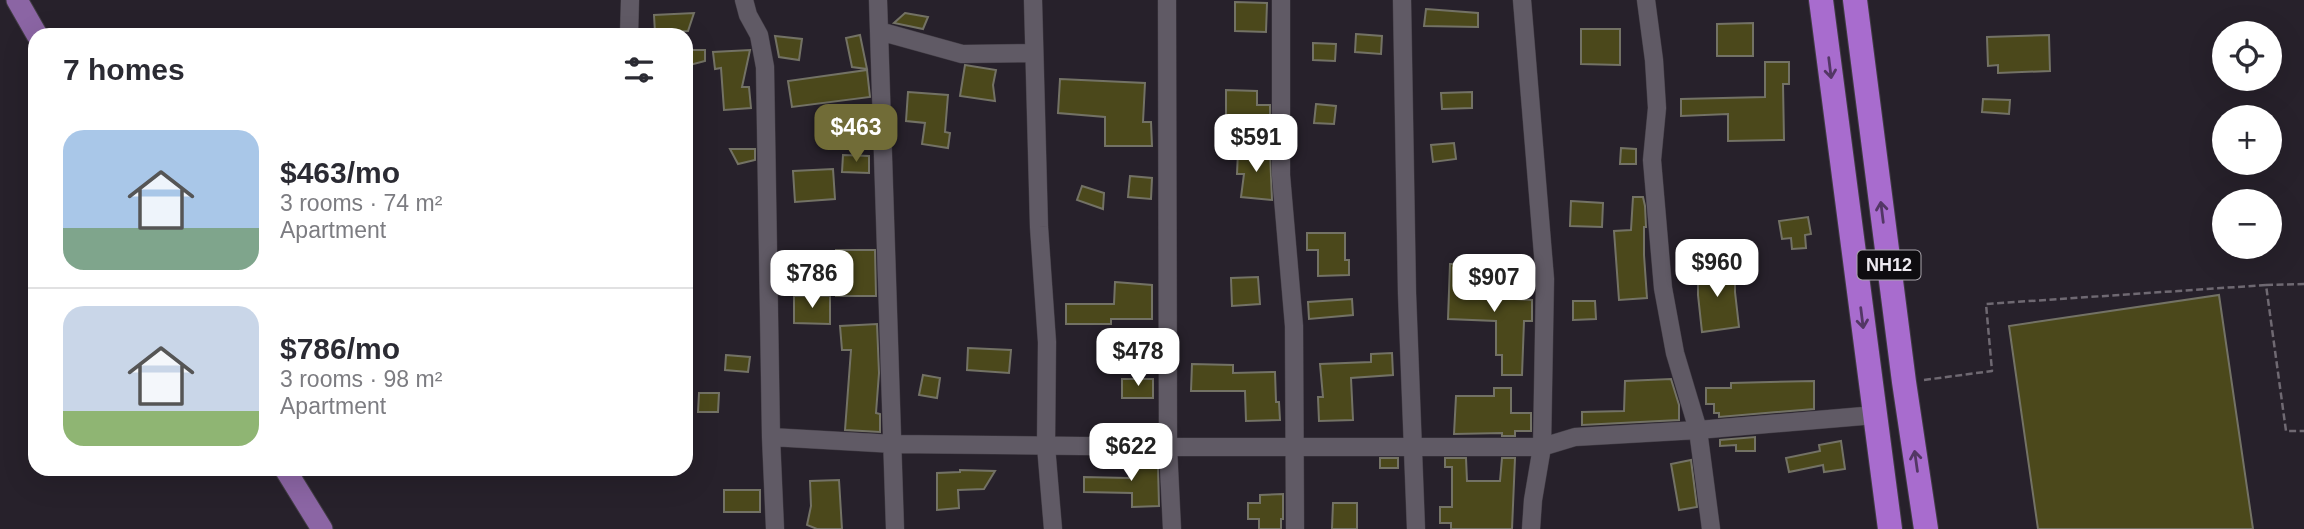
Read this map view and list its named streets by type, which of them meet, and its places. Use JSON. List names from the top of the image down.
{
  "streets": {
    "highway": ["NH12"]
  },
  "page": {
    "map_buttons": ["+", "−"],
    "heading": "7 homes",
    "price": [
      "$463",
      "$591",
      "$960",
      "$786",
      "$907",
      "$478",
      "$622"
    ],
    "list": [
      {
        "name": "$463/mo",
        "note": "3 rooms · 74 m² · Apartment"
      },
      {
        "name": "$786/mo",
        "note": "3 rooms · 98 m² · Apartment"
      }
    ]
  }
}
